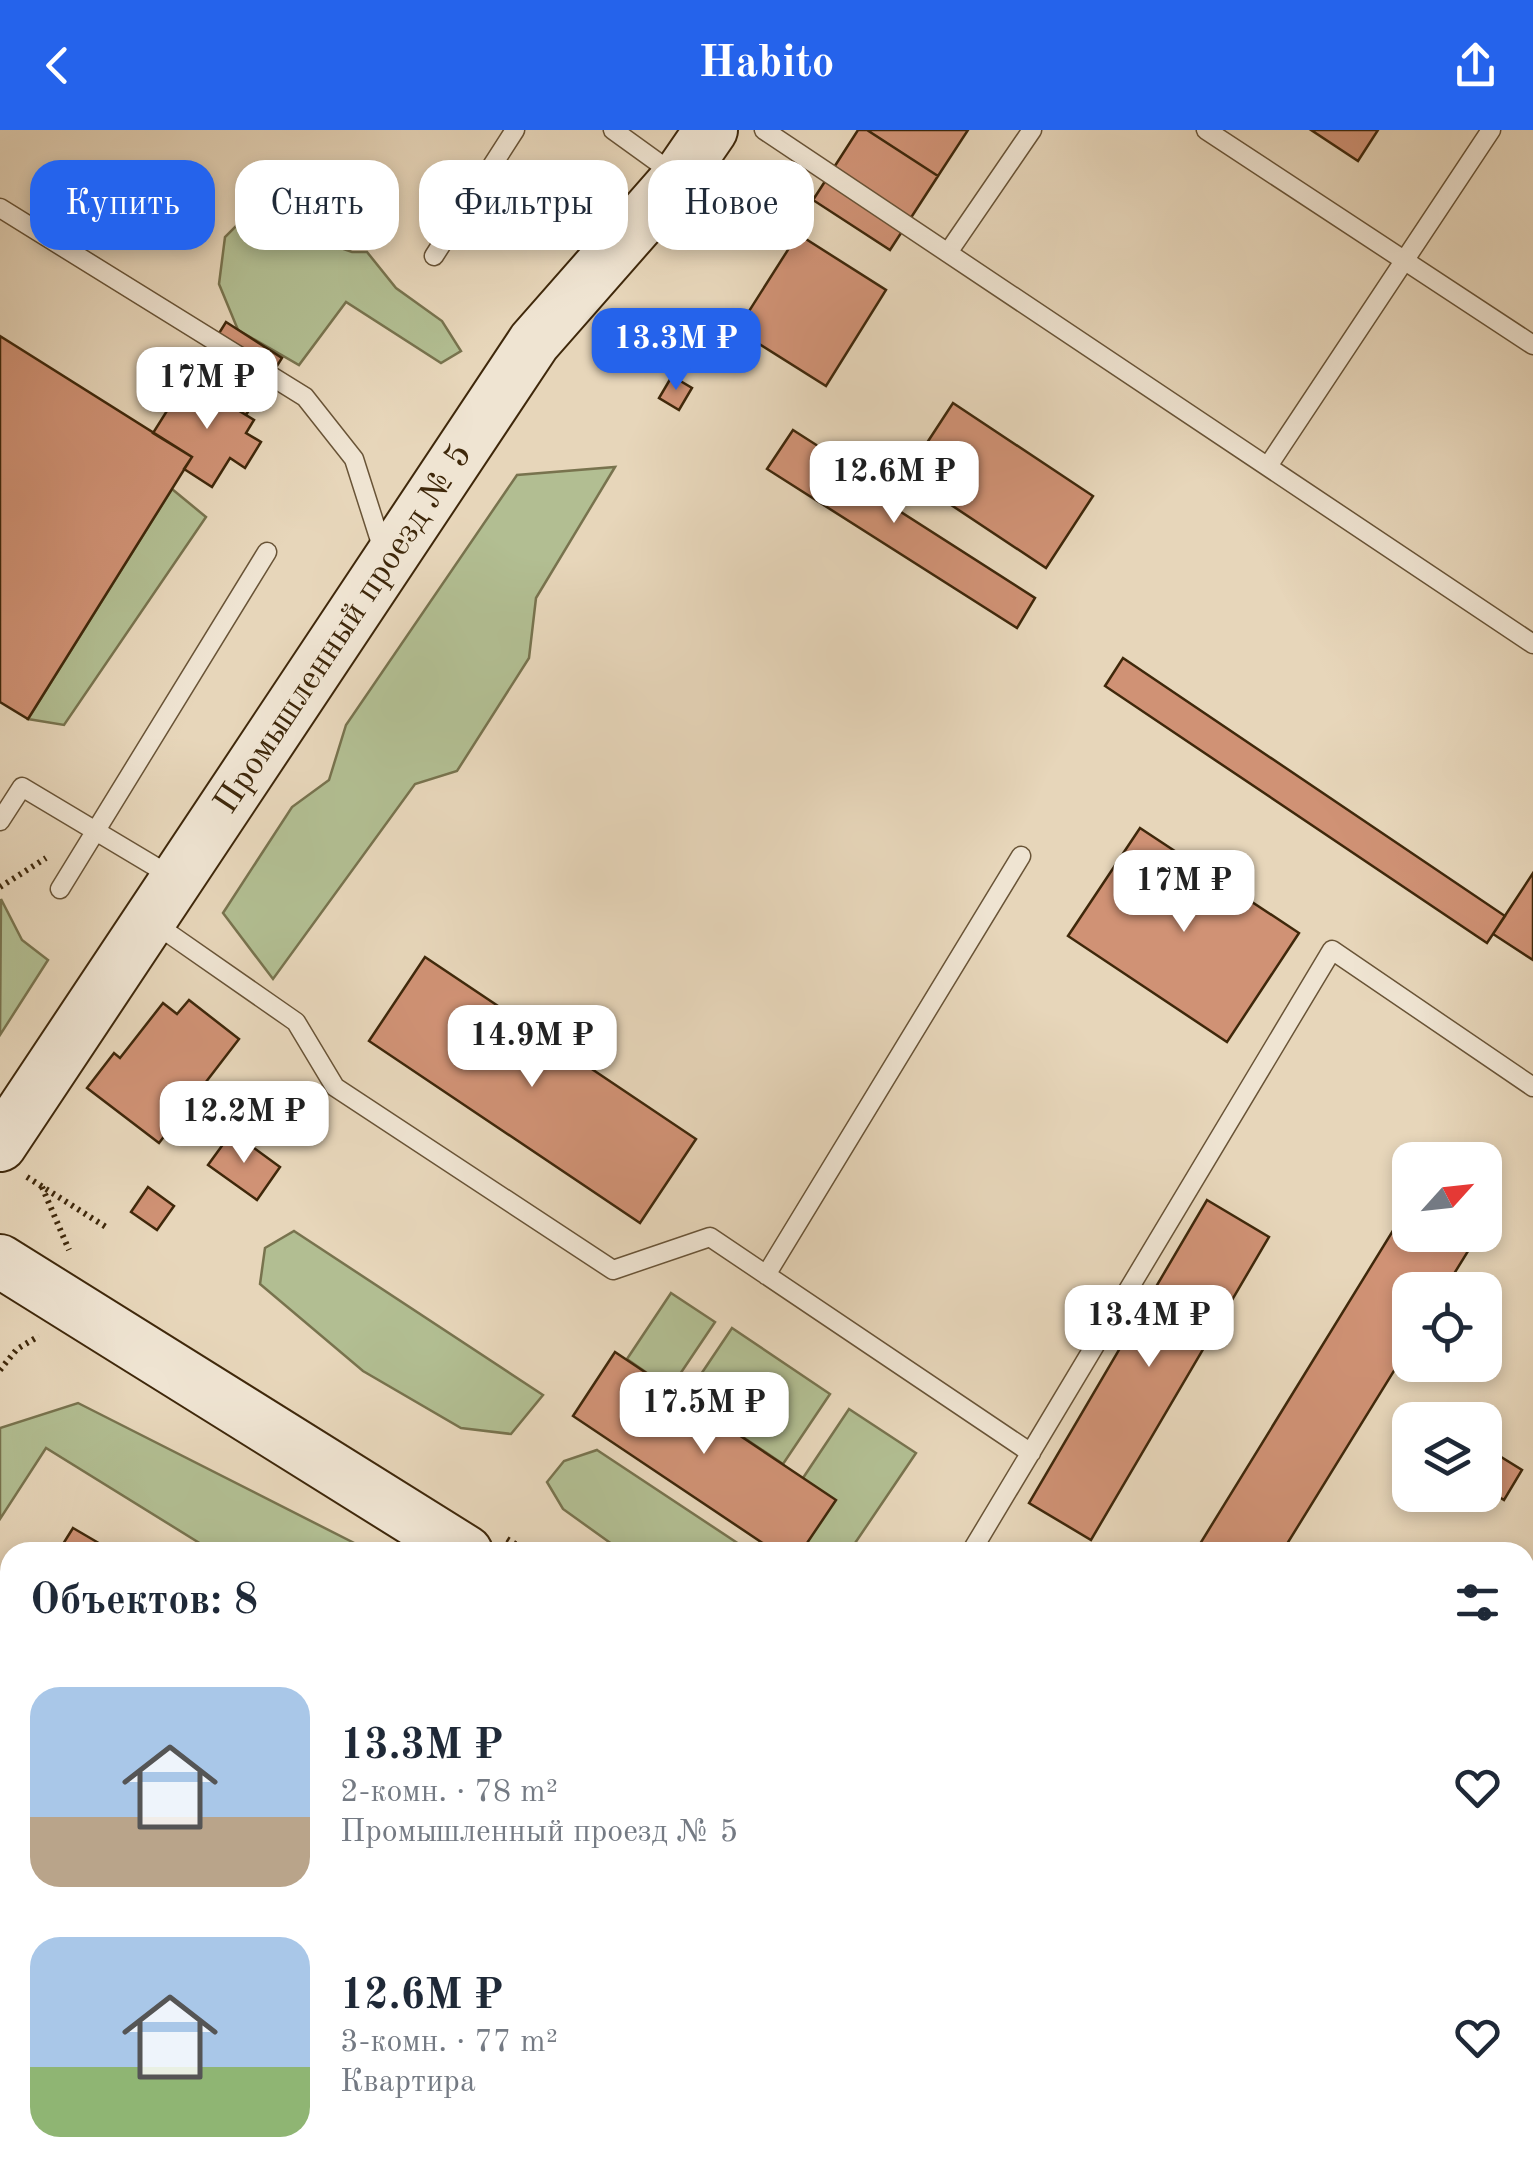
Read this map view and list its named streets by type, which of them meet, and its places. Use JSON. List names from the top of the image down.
{
  "streets": {
    "street": ["Промышленный проезд № 5"]
  },
  "north": "top right",
  "page": {
    "header": "Habito",
    "chip": [
      "Купить",
      "Снять",
      "Фильтры",
      "Новое"
    ],
    "price": [
      "13.3M ₽",
      "17M ₽",
      "12.6M ₽",
      "17M ₽",
      "14.9M ₽",
      "12.2M ₽",
      "13.4M ₽",
      "17.5M ₽"
    ],
    "heading": "Объектов: 8",
    "list": [
      {
        "name": "13.3M ₽",
        "note": "2-комн. · 78 m² · Промышленный проезд № 5"
      },
      {
        "name": "12.6M ₽",
        "note": "3-комн. · 77 m² · Квартира"
      }
    ]
  }
}
